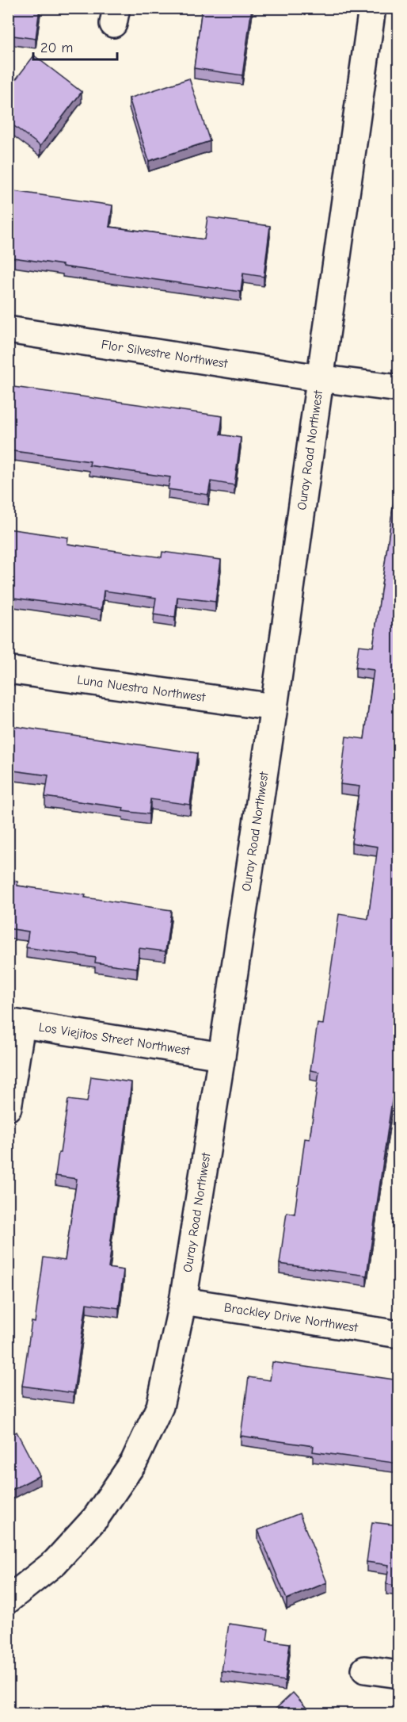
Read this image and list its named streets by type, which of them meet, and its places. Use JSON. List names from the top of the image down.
{
  "streets": {
    "main road": [
      "Flor Silvestre Northwest",
      "Ouray Road Northwest",
      "Luna Nuestra Northwest",
      "Los Viejitos Street Northwest",
      "Brackley Drive Northwest"
    ]
  },
  "crossings": [
    ["Flor Silvestre Northwest", "Ouray Road Northwest"],
    ["Ouray Road Northwest", "Luna Nuestra Northwest"],
    ["Ouray Road Northwest", "Los Viejitos Street Northwest"],
    ["Ouray Road Northwest", "Brackley Drive Northwest"]
  ],
  "scale_bar": "20 m"
}
